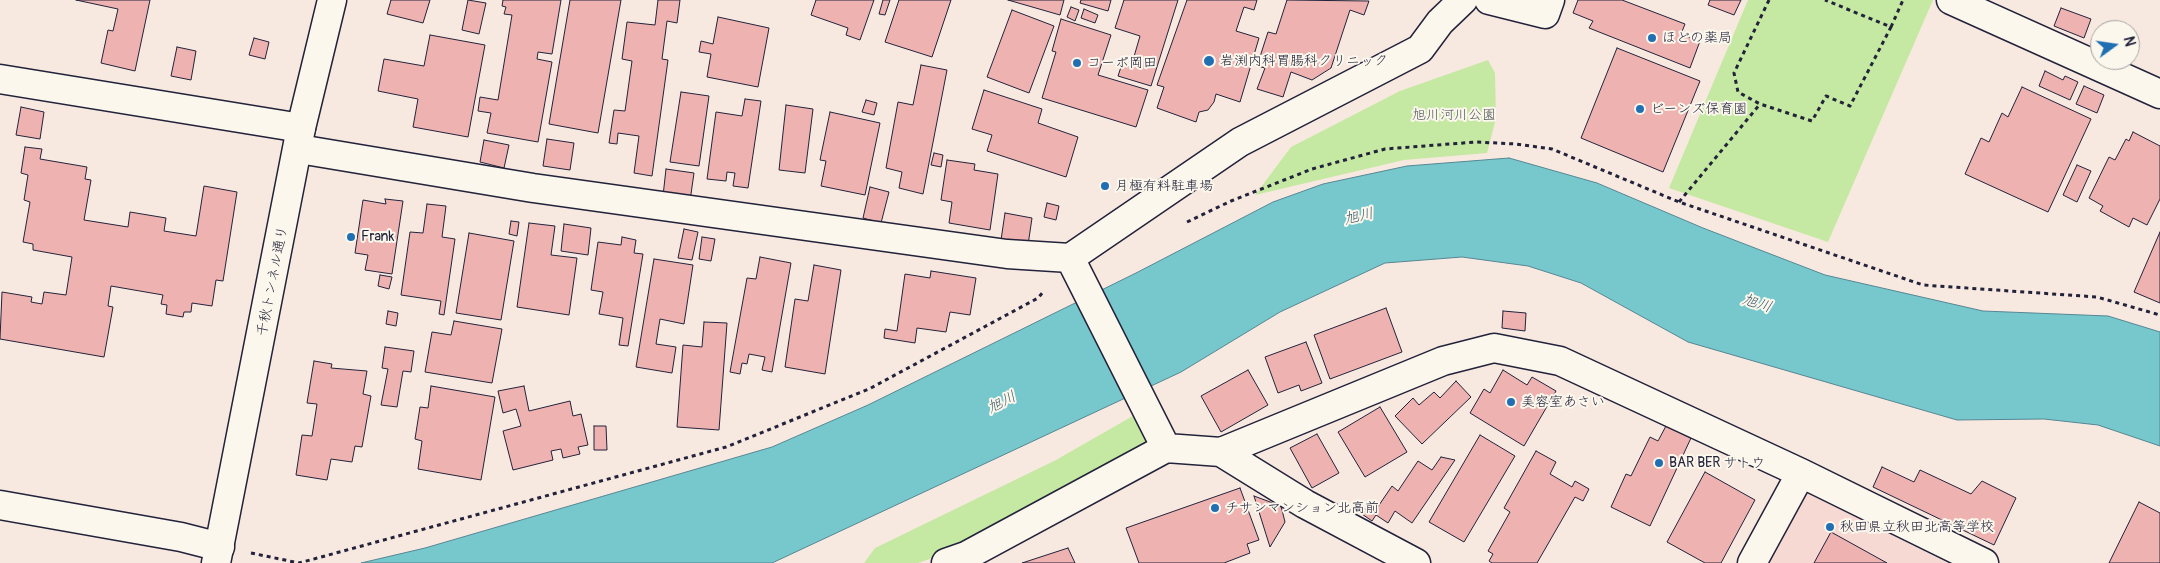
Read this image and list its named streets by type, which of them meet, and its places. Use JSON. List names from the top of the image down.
{
  "streets": {
    "street": ["千秋トンネル通り"]
  },
  "water": ["旭川"],
  "parks": ["旭川河川公園"],
  "places": [
    "ほどの薬局",
    "岩渕内科胃腸科クリニック",
    "コーポ岡田",
    "ビーンズ保育園",
    "月極有料駐車場",
    "Frank",
    "美容室あさい",
    "BAR BER サトウ",
    "チサンマンション北高前",
    "秋田県立秋田北高等学校"
  ],
  "north": "right"
}
